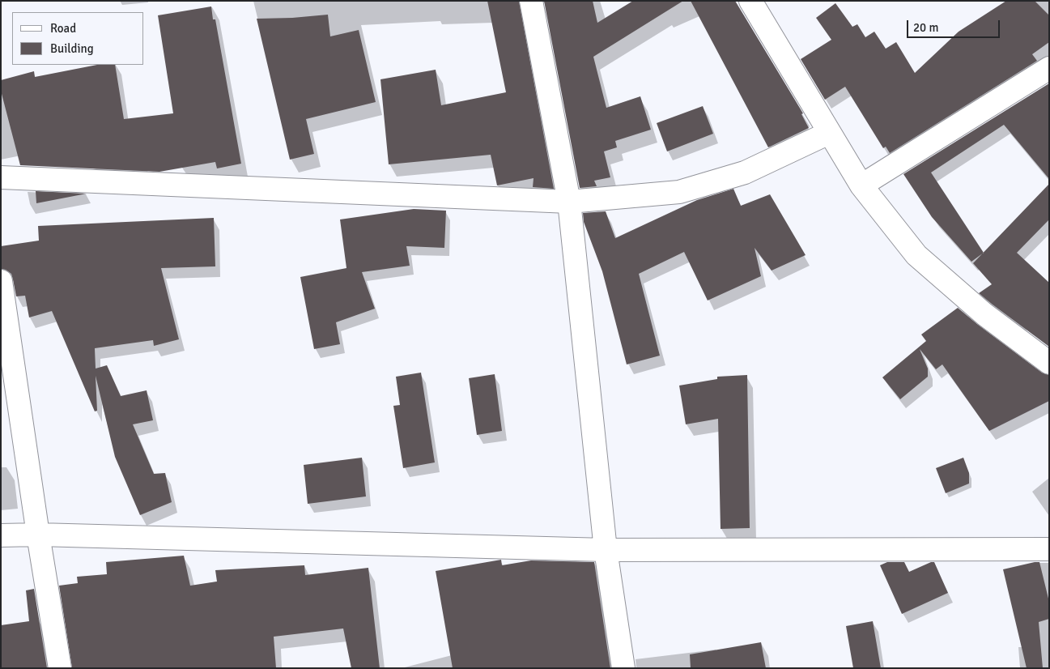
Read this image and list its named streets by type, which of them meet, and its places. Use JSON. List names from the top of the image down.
{
  "legend": ["Road", "Building"],
  "scale_bar": "20 m"
}
